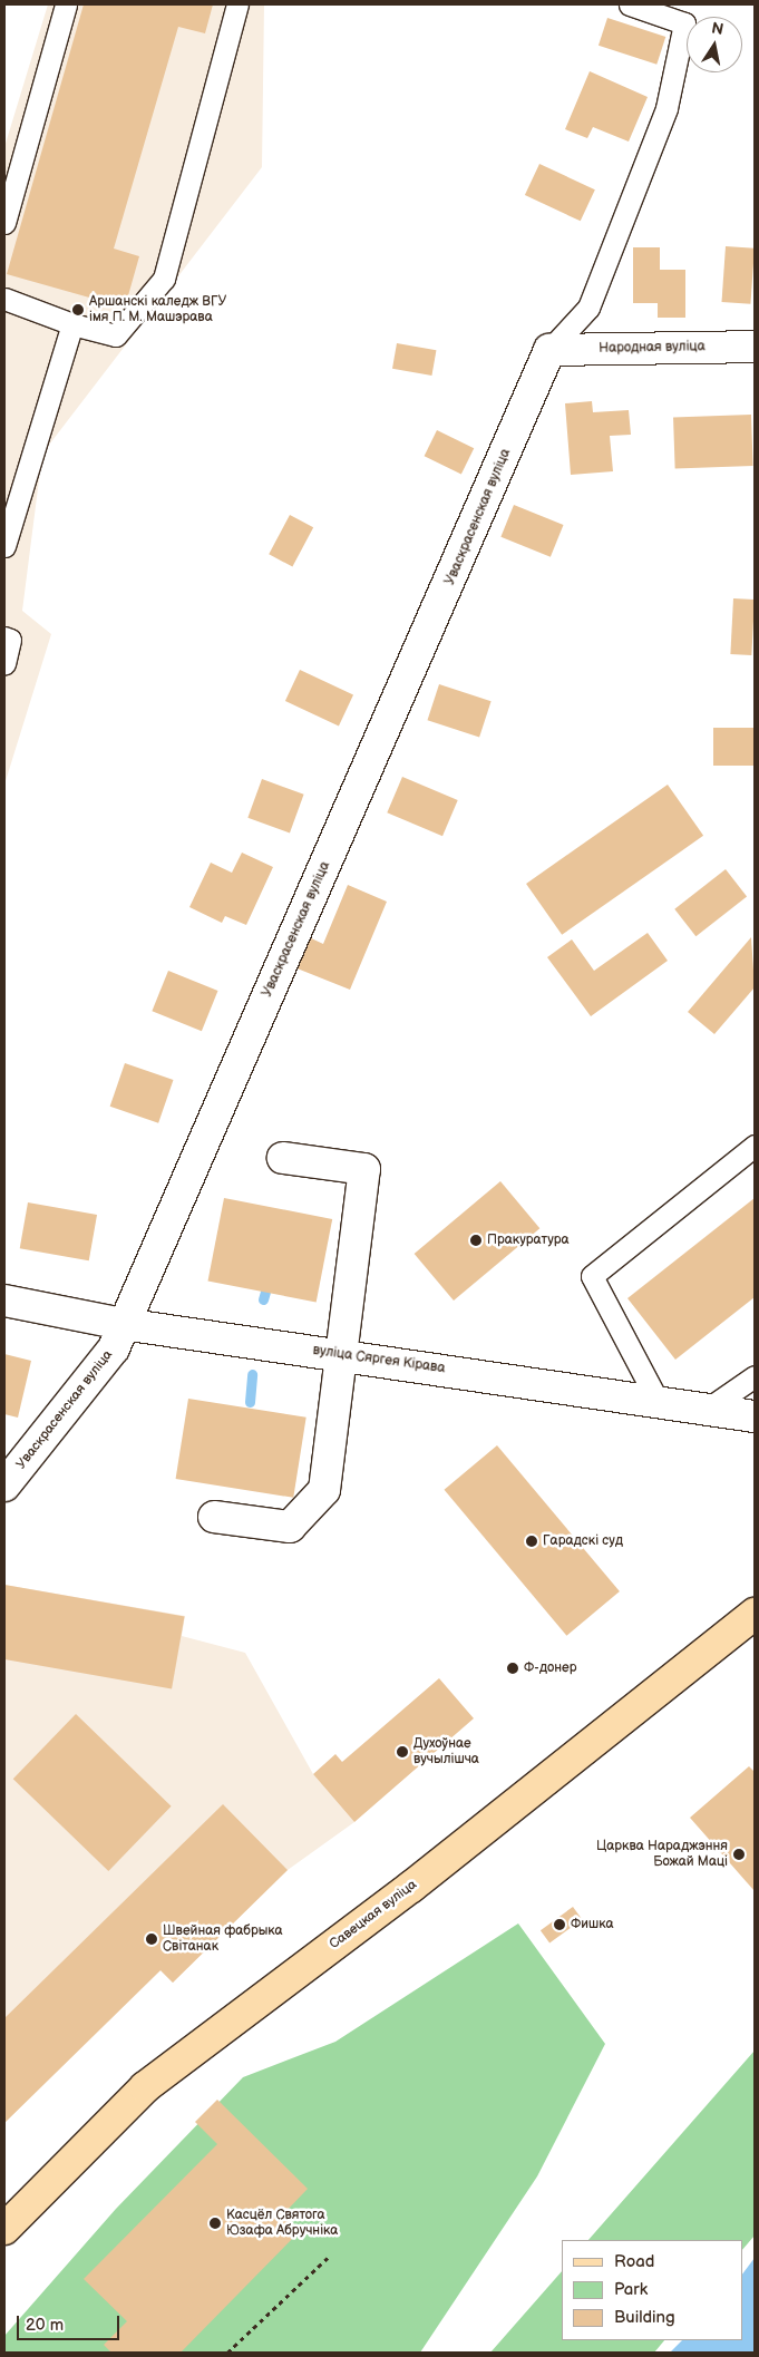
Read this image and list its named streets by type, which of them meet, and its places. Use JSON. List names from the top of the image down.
{
  "streets": {
    "main road": ["Савецкая вуліца"],
    "street": ["Народная вуліца", "Уваскрасенская вуліца", "вуліца Сяргея Кірава"]
  },
  "crossings": [
    ["Народная вуліца", "Уваскрасенская вуліца"],
    ["Уваскрасенская вуліца", "вуліца Сяргея Кірава"]
  ],
  "places": [
    "Аршанскі каледж ВГУ імя П. М. Машэрава",
    "Пракуратура",
    "Гарадскі суд",
    "Ф-донер",
    "Духоўнае вучылішча",
    "Царква Нараджэння Божай Маці",
    "Фишка",
    "Швейная фабрыка Світанак",
    "Касцёл Святога Юзафа Абручніка"
  ],
  "legend": ["Road", "Park", "Building"],
  "scale_bar": "20 m",
  "north": "top"
}
